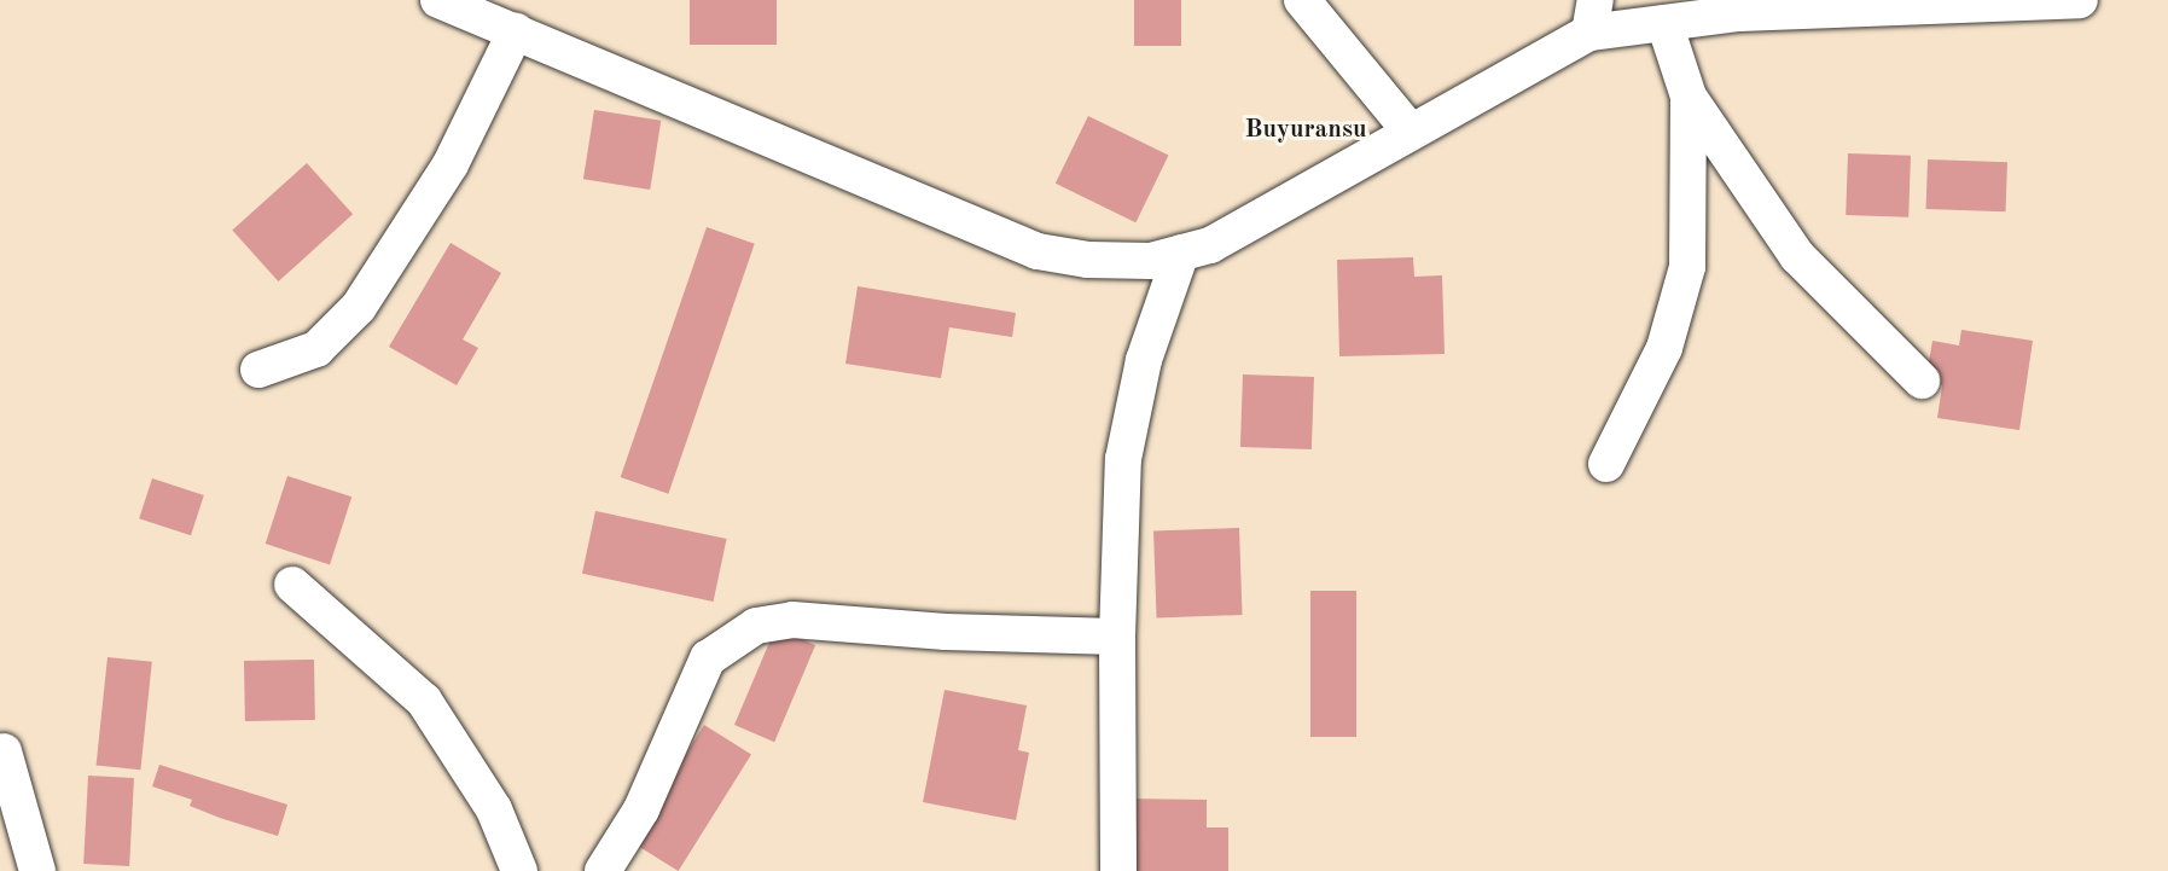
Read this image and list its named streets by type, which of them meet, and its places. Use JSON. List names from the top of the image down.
{
  "districts": ["Buyuransu"]
}
